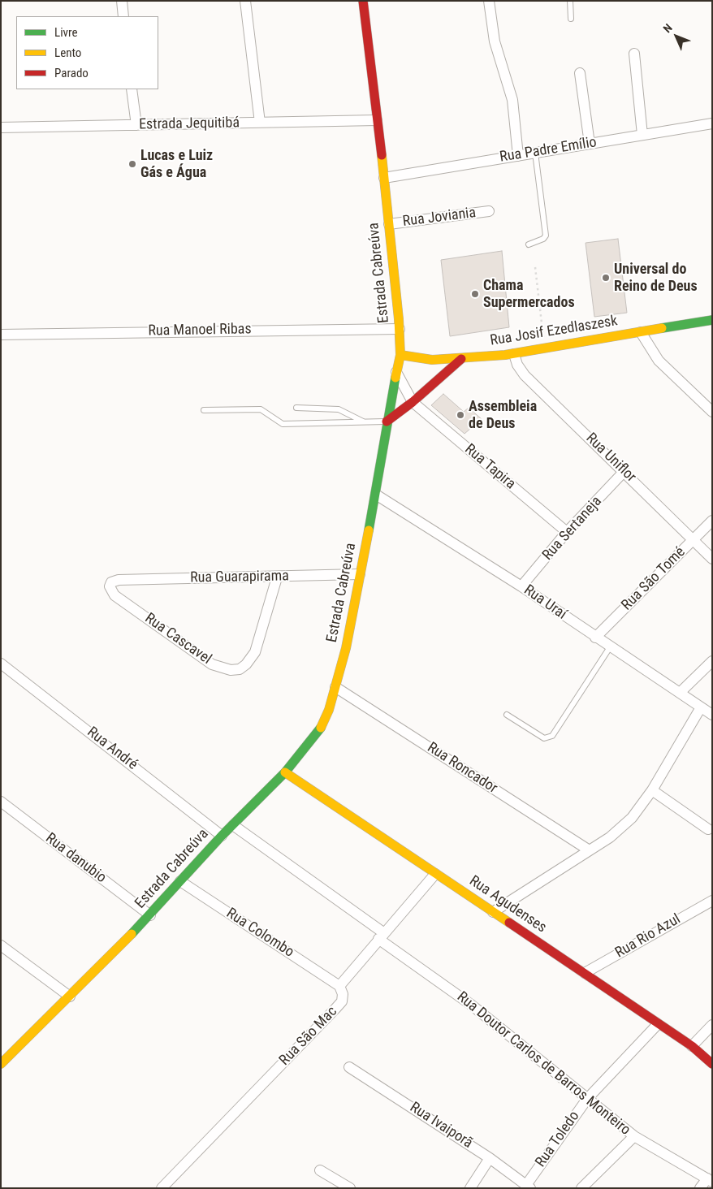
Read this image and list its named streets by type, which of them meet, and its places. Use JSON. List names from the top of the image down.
{
  "streets": {
    "main road": ["Estrada Cabreúva", "Rua Josif Ezedlaszesk", "Rua Agudenses"],
    "street": [
      "Estrada Jequitibá",
      "Rua Padre Emílio",
      "Rua Joviania",
      "Rua Manoel Ribas",
      "Rua Uniflor",
      "Rua Tapira",
      "Rua Sertaneja",
      "Rua Guarapirama",
      "Rua São Tomé",
      "Rua Uraí",
      "Rua Cascavel",
      "Rua André",
      "Rua Roncador",
      "Rua danubio",
      "Rua Colombo",
      "Rua Rio Azul",
      "Rua São Mac",
      "Rua Doutor Carlos de Barros Monteiro",
      "Rua Ivaiporã",
      "Rua Toledo"
    ]
  },
  "crossings": [
    ["Estrada Jequitibá", "Estrada Cabreúva"],
    ["Rua Padre Emílio", "Estrada Cabreúva"],
    ["Rua Joviania", "Estrada Cabreúva"],
    ["Estrada Cabreúva", "Rua Manoel Ribas"],
    ["Estrada Cabreúva", "Rua Josif Ezedlaszesk"],
    ["Estrada Cabreúva", "Rua Guarapirama"],
    ["Estrada Cabreúva", "Rua Uraí"],
    ["Estrada Cabreúva", "Rua André"],
    ["Estrada Cabreúva", "Rua Roncador"],
    ["Estrada Cabreúva", "Rua danubio"],
    ["Estrada Cabreúva", "Rua Agudenses"],
    ["Estrada Cabreúva", "Rua Colombo"],
    ["Estrada Cabreúva", "Rua Doutor Carlos de Barros Monteiro"],
    ["Rua Josif Ezedlaszesk", "Rua Uniflor"],
    ["Rua Uniflor", "Rua Sertaneja"],
    ["Rua Uniflor", "Rua São Tomé"],
    ["Rua Tapira", "Rua Sertaneja"],
    ["Rua Sertaneja", "Rua Uraí"],
    ["Rua Guarapirama", "Rua Cascavel"],
    ["Rua São Tomé", "Rua Uraí"],
    ["Rua Agudenses", "Rua Rio Azul"],
    ["Rua Agudenses", "Rua São Mac"],
    ["Rua Agudenses", "Rua Toledo"],
    ["Rua Colombo", "Rua São Mac"],
    ["Rua São Mac", "Rua Doutor Carlos de Barros Monteiro"],
    ["Rua Doutor Carlos de Barros Monteiro", "Rua Toledo"],
    ["Rua Ivaiporã", "Rua Toledo"]
  ],
  "places": [
    "Lucas e Luiz Gás e Água",
    "Universal do Reino de Deus",
    "Chama Supermercados",
    "Assembleia de Deus"
  ],
  "legend": ["Livre", "Lento", "Parado"],
  "north": "top left"
}
